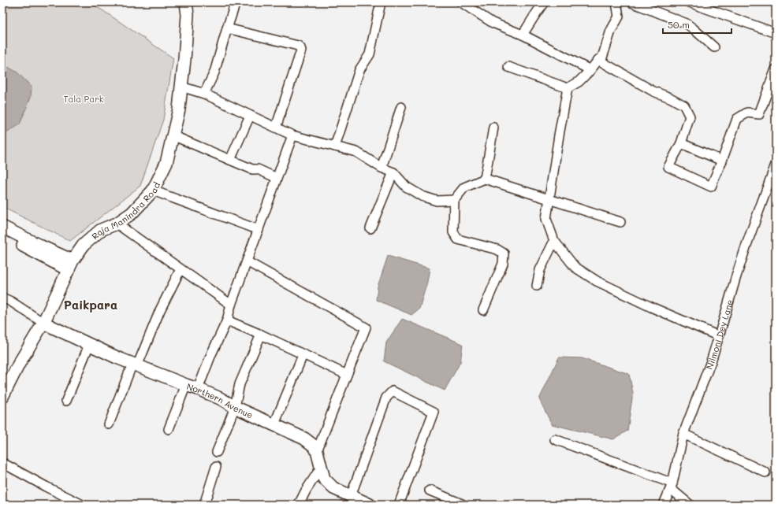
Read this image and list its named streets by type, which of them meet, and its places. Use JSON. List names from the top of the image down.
{
  "streets": {
    "street": ["Raja Manindra Road", "Nilmoni Dey Lane", "Northern Avenue"]
  },
  "crossings": [
    ["Raja Manindra Road", "Northern Avenue"]
  ],
  "districts": ["Paikpara"],
  "parks": ["Tala Park"],
  "scale_bar": "50 m"
}
